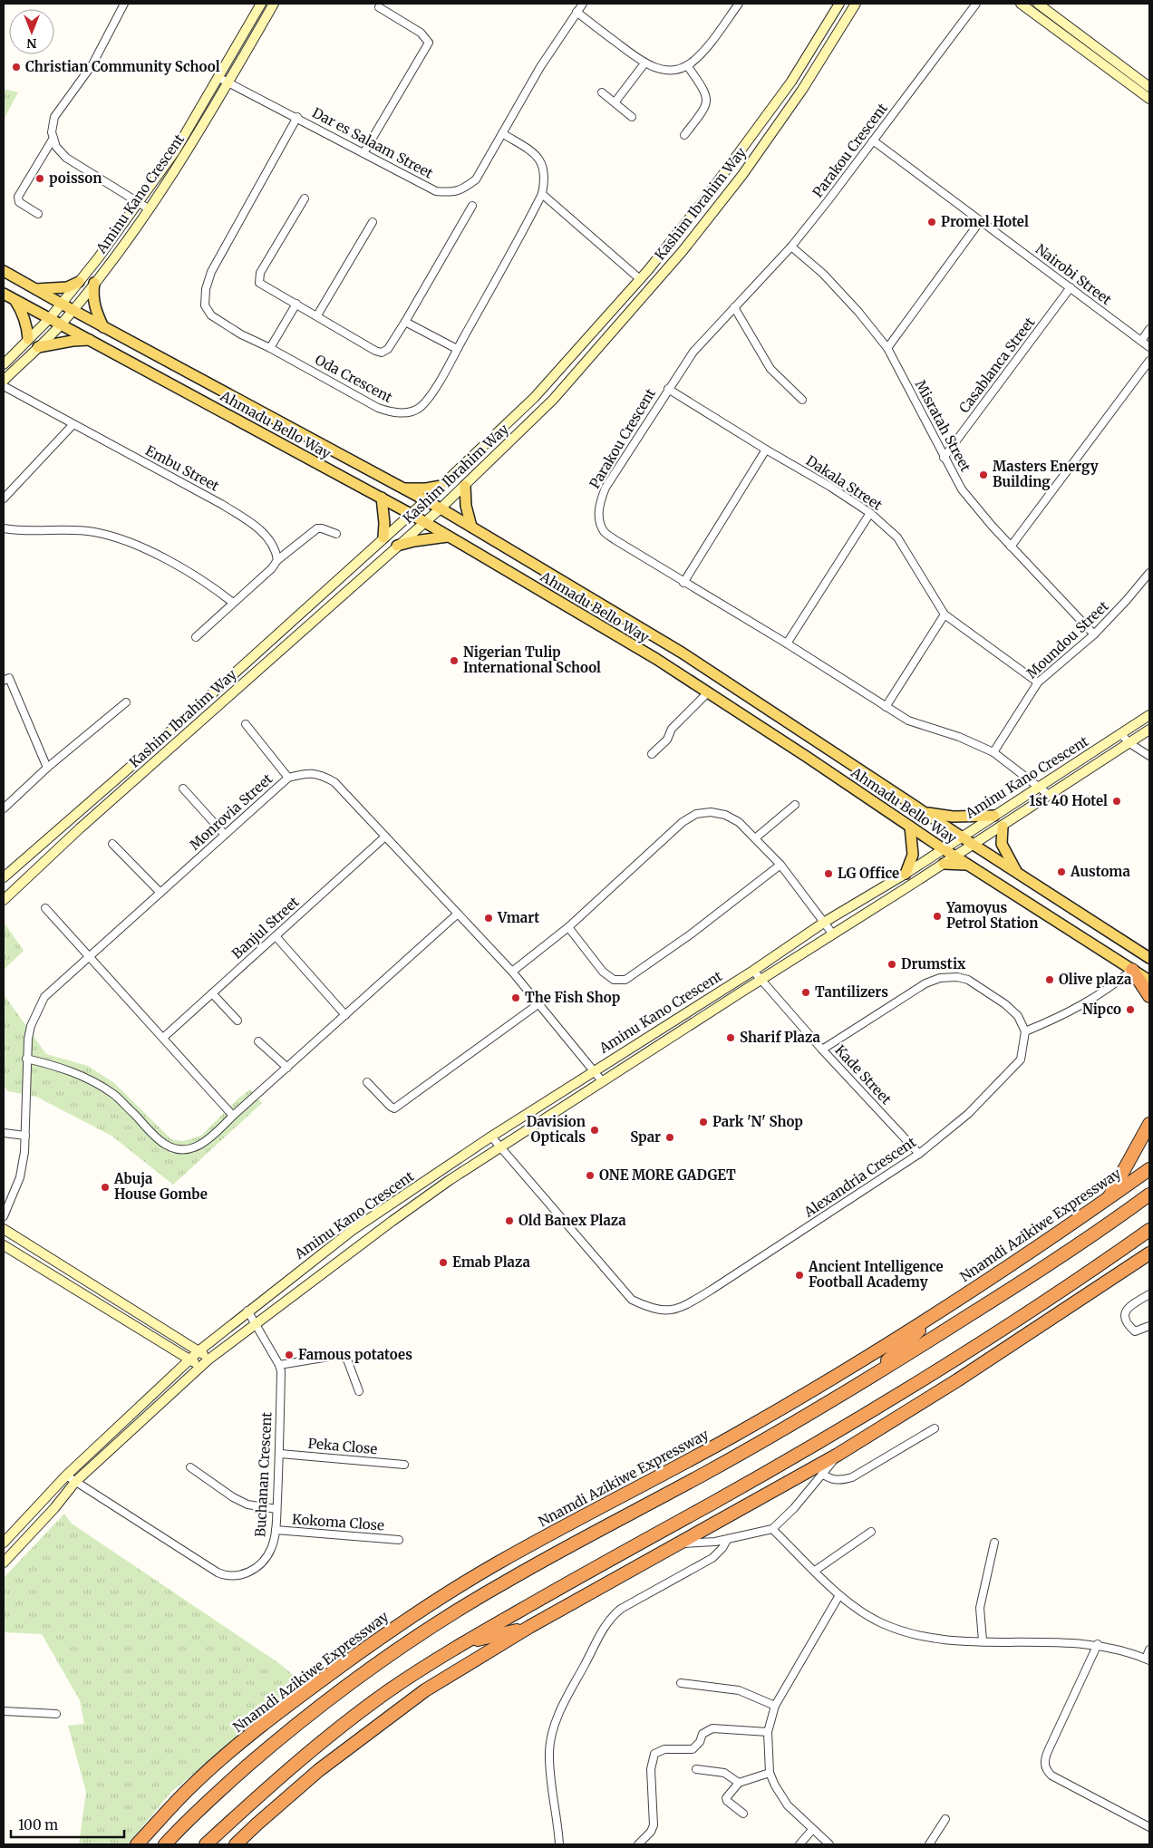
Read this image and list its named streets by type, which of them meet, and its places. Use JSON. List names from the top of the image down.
{
  "streets": {
    "highway": ["Nnamdi Azikiwe Expressway"],
    "main road": ["Aminu Kano Crescent", "Kashim Ibrahim Way", "Ahmadu Bello Way"],
    "street": [
      "Dar es Salaam Street",
      "Parakou Crescent",
      "Nairobi Street",
      "Casablanca Street",
      "Oda Crescent",
      "Misratah Street",
      "Embu Street",
      "Dakala Street",
      "Moundou Street",
      "Monrovia Street",
      "Banjul Street",
      "Kade Street",
      "Alexandria Crescent",
      "Peka Close",
      "Buchanan Crescent",
      "Kokoma Close"
    ]
  },
  "crossings": [
    ["Dar es Salaam Street", "Aminu Kano Crescent"],
    ["Dar es Salaam Street", "Oda Crescent"],
    ["Parakou Crescent", "Aminu Kano Crescent"],
    ["Parakou Crescent", "Nairobi Street"],
    ["Parakou Crescent", "Misratah Street"],
    ["Parakou Crescent", "Dakala Street"],
    ["Parakou Crescent", "Moundou Street"],
    ["Aminu Kano Crescent", "Ahmadu Bello Way"],
    ["Aminu Kano Crescent", "Monrovia Street"],
    ["Aminu Kano Crescent", "Kade Street"],
    ["Aminu Kano Crescent", "Alexandria Crescent"],
    ["Aminu Kano Crescent", "Buchanan Crescent"],
    ["Kashim Ibrahim Way", "Ahmadu Bello Way"],
    ["Nairobi Street", "Casablanca Street"],
    ["Casablanca Street", "Misratah Street"],
    ["Misratah Street", "Moundou Street"],
    ["Dakala Street", "Moundou Street"],
    ["Monrovia Street", "Banjul Street"],
    ["Kade Street", "Alexandria Crescent"],
    ["Peka Close", "Buchanan Crescent"],
    ["Buchanan Crescent", "Kokoma Close"]
  ],
  "places": [
    "Christian Community School",
    "poisson",
    "Promel Hotel",
    "Masters Energy Building",
    "Nigerian Tulip International School",
    "1st 40 Hotel",
    "Austoma",
    "LG Office",
    "Yamoyus Petrol Station",
    "Vmart",
    "Drumstix",
    "Olive plaza",
    "Tantilizers",
    "The Fish Shop",
    "Nipco",
    "Sharif Plaza",
    "Park 'N' Shop",
    "Davision Opticals",
    "Spar",
    "ONE MORE GADGET",
    "Abuja House Gombe",
    "Old Banex Plaza",
    "Emab Plaza",
    "Ancient Intelligence Football Academy",
    "Famous potatoes"
  ],
  "scale_bar": "100 m",
  "north": "bottom"
}
